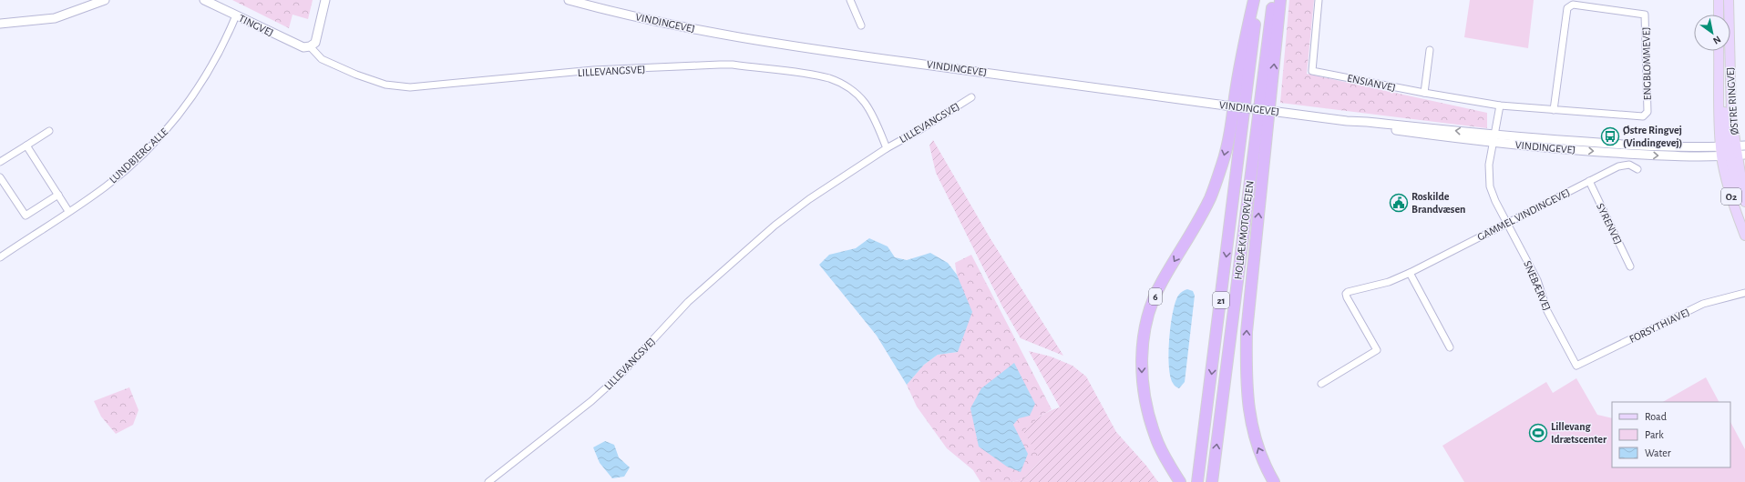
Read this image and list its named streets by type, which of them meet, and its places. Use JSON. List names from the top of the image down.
{
  "streets": {
    "highway": ["HOLBÆKMOTORVEJEN", "6", "21"],
    "main road": [
      "VINDINGEVEJ",
      "TINGVEJ",
      "ØSTRE RINGVEJ",
      "O2"
    ],
    "street": [
      "ENGBLOMMEVEJ",
      "LILLEVANGSVEJ",
      "ENSIANVEJ",
      "LUNDBJERG ALLE",
      "GAMMEL VINDINGEVEJ",
      "SYRENVEJ",
      "SNEBÆRVEJ",
      "FORSYTHIAVEJ"
    ]
  },
  "crossings": [
    ["VINDINGEVEJ", "ØSTRE RINGVEJ"],
    ["VINDINGEVEJ", "SNEBÆRVEJ"],
    ["TINGVEJ", "LILLEVANGSVEJ"],
    ["TINGVEJ", "LUNDBJERG ALLE"],
    ["ENGBLOMMEVEJ", "ENSIANVEJ"],
    ["GAMMEL VINDINGEVEJ", "SYRENVEJ"],
    ["GAMMEL VINDINGEVEJ", "SNEBÆRVEJ"],
    ["SNEBÆRVEJ", "FORSYTHIAVEJ"]
  ],
  "places": {
    "bus stop": ["Østre Ringvej (Vindingevej)"],
    "public building": ["Roskilde Brandvæsen"],
    "sports": ["Lillevang Idrætscenter"]
  },
  "legend": ["Road", "Park", "Water"],
  "north": "bottom right"
}
